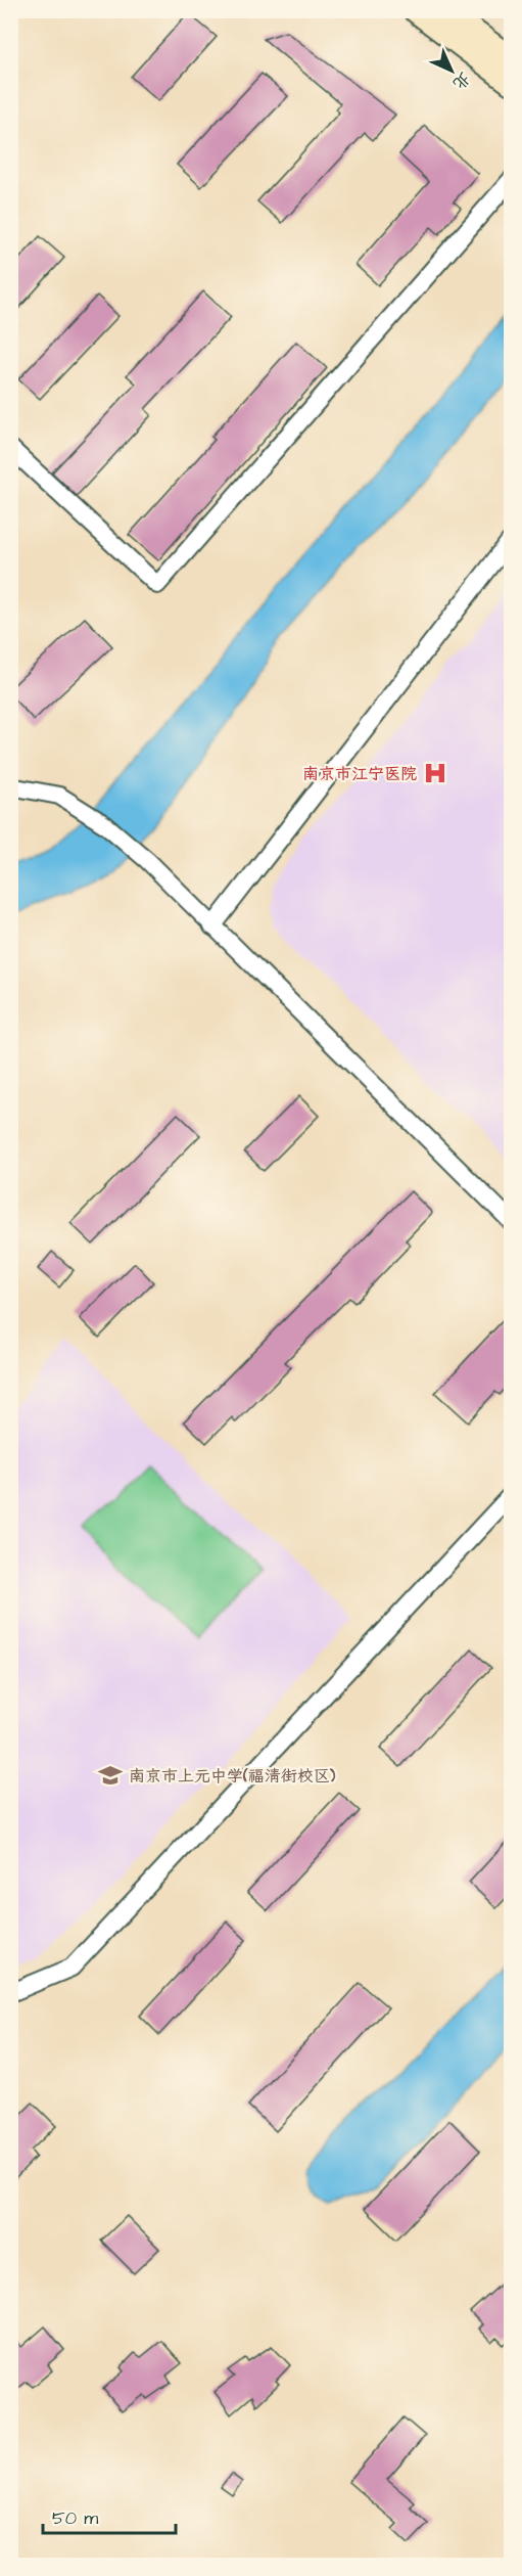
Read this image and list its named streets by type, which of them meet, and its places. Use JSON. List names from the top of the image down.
{
  "places": {
    "hospital": ["南京市江宁医院"],
    "school or university": ["南京市上元中学(福清街校区)"]
  },
  "scale_bar": "50 m",
  "north": "bottom right"
}
